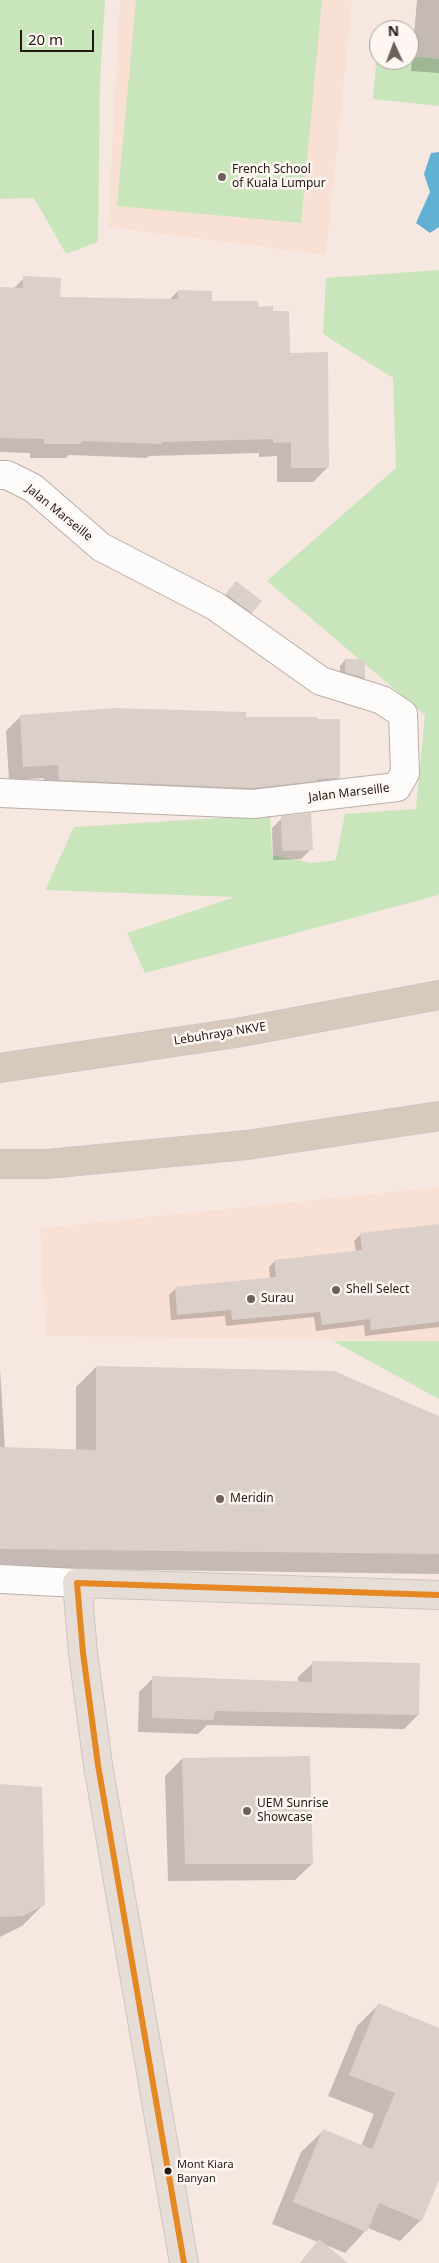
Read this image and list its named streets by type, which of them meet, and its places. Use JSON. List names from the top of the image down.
{
  "streets": {
    "highway": ["Lebuhraya NKVE"],
    "street": ["Jalan Marseille"]
  },
  "places": [
    "French School of Kuala Lumpur",
    "Shell Select",
    "Surau",
    "Meridin",
    "UEM Sunrise Showcase",
    "Mont Kiara Banyan"
  ],
  "scale_bar": "20 m",
  "north": "top"
}
